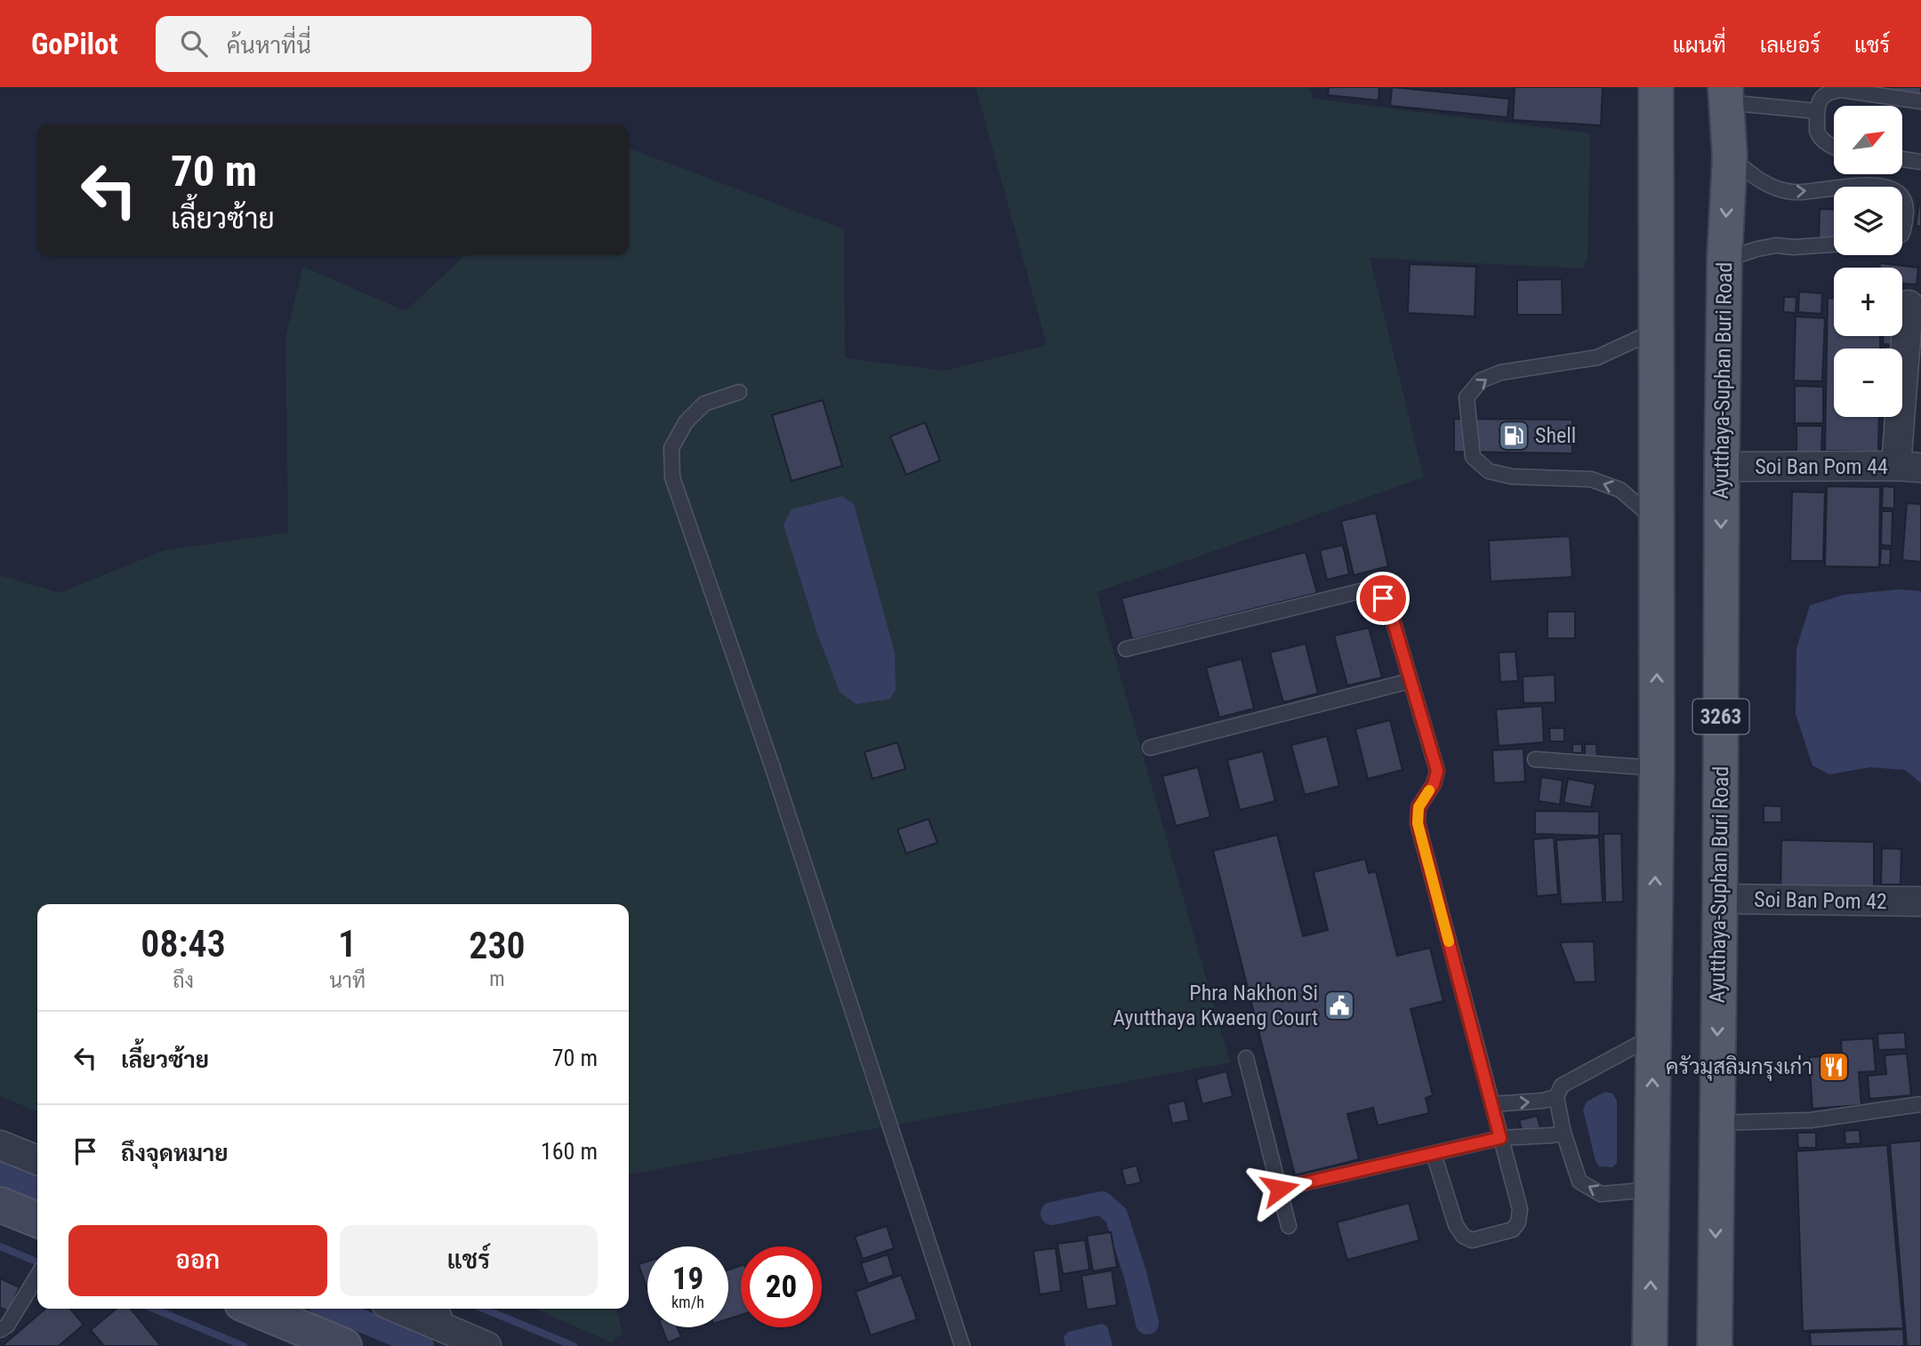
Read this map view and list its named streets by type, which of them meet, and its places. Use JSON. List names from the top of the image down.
{
  "streets": {
    "main road": ["Ayutthaya-Suphan Buri Road", "3263"],
    "street": ["Soi Ban Pom 44", "Soi Ban Pom 42"]
  },
  "crossings": [
    ["Ayutthaya-Suphan Buri Road", "Soi Ban Pom 44"],
    ["Ayutthaya-Suphan Buri Road", "Soi Ban Pom 42"]
  ],
  "places": {
    "fuel station": ["Shell"],
    "public building": ["Phra Nakhon Si Ayutthaya Kwaeng Court"],
    "restaurant": ["ครัวมุสลิมกรุงเก่า"]
  },
  "north": "top right",
  "page": {
    "header": "GoPilot",
    "search": "ค้นหาที่นี่",
    "nav": ["แผนที่", "เลเยอร์", "แชร์"],
    "map_buttons": ["+", "−"],
    "turn": ["70 m", "เลี้ยวซ้าย"],
    "eta": [
      "08:43",
      "ถึง",
      "1",
      "นาที",
      "230",
      "m"
    ],
    "list": [
      {
        "name": "เลี้ยวซ้าย",
        "value": "70 m"
      },
      {
        "name": "ถึงจุดหมาย",
        "value": "160 m"
      }
    ],
    "buttons": ["ออก", "แชร์"],
    "speed": "19 km/h",
    "limit": "20"
  }
}
